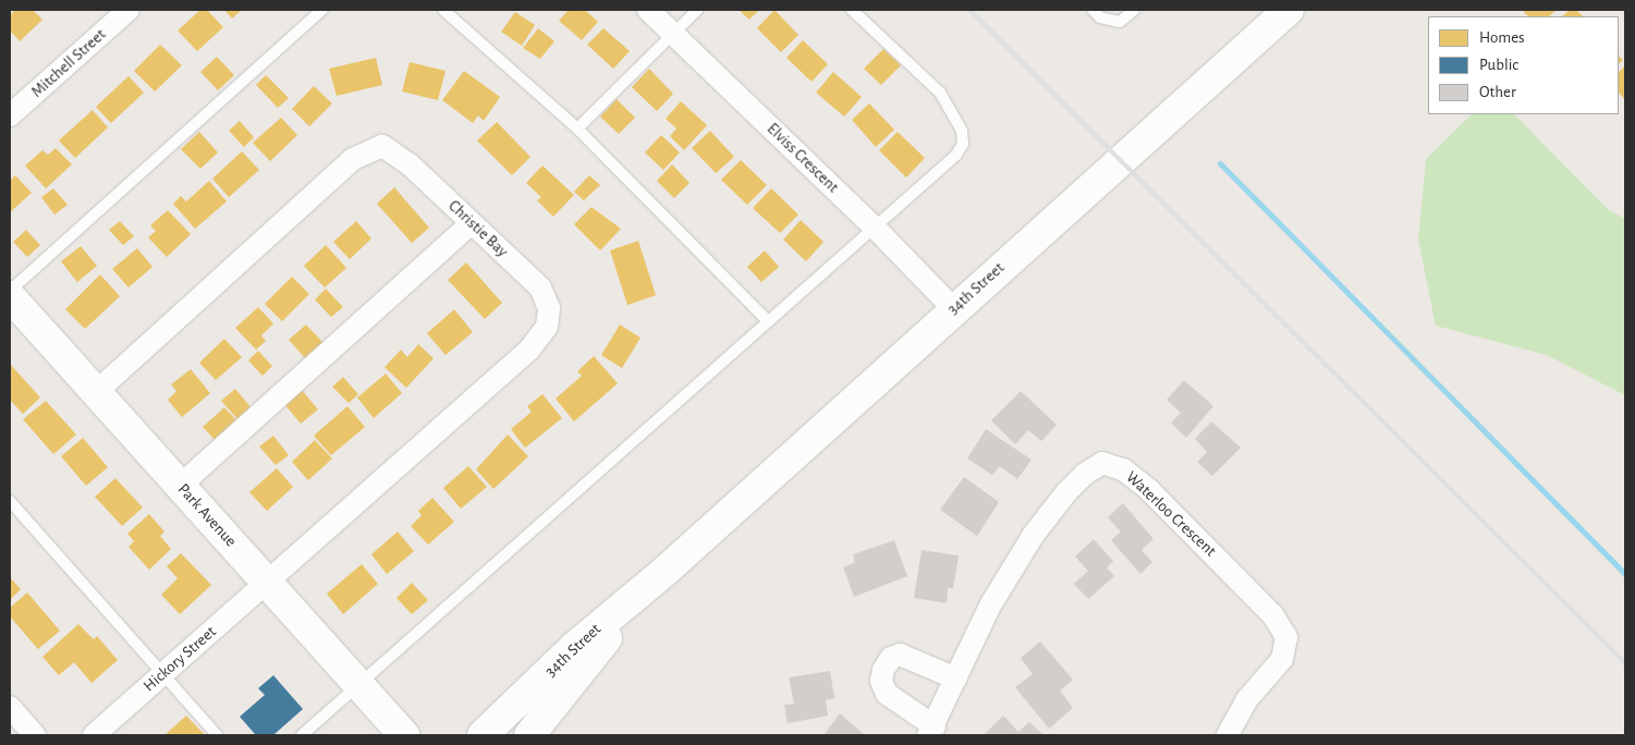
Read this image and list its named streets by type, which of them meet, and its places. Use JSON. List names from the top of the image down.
{
  "streets": {
    "main road": ["34th Street", "Park Avenue"],
    "street": [
      "Mitchell Street",
      "Elviss Crescent",
      "Christie Bay",
      "Waterloo Crescent",
      "Hickory Street"
    ]
  },
  "crossings": [
    ["Elviss Crescent", "34th Street"],
    ["Christie Bay", "Park Avenue"],
    ["Christie Bay", "Hickory Street"],
    ["Park Avenue", "Hickory Street"]
  ],
  "legend": ["Homes", "Public", "Other"]
}
